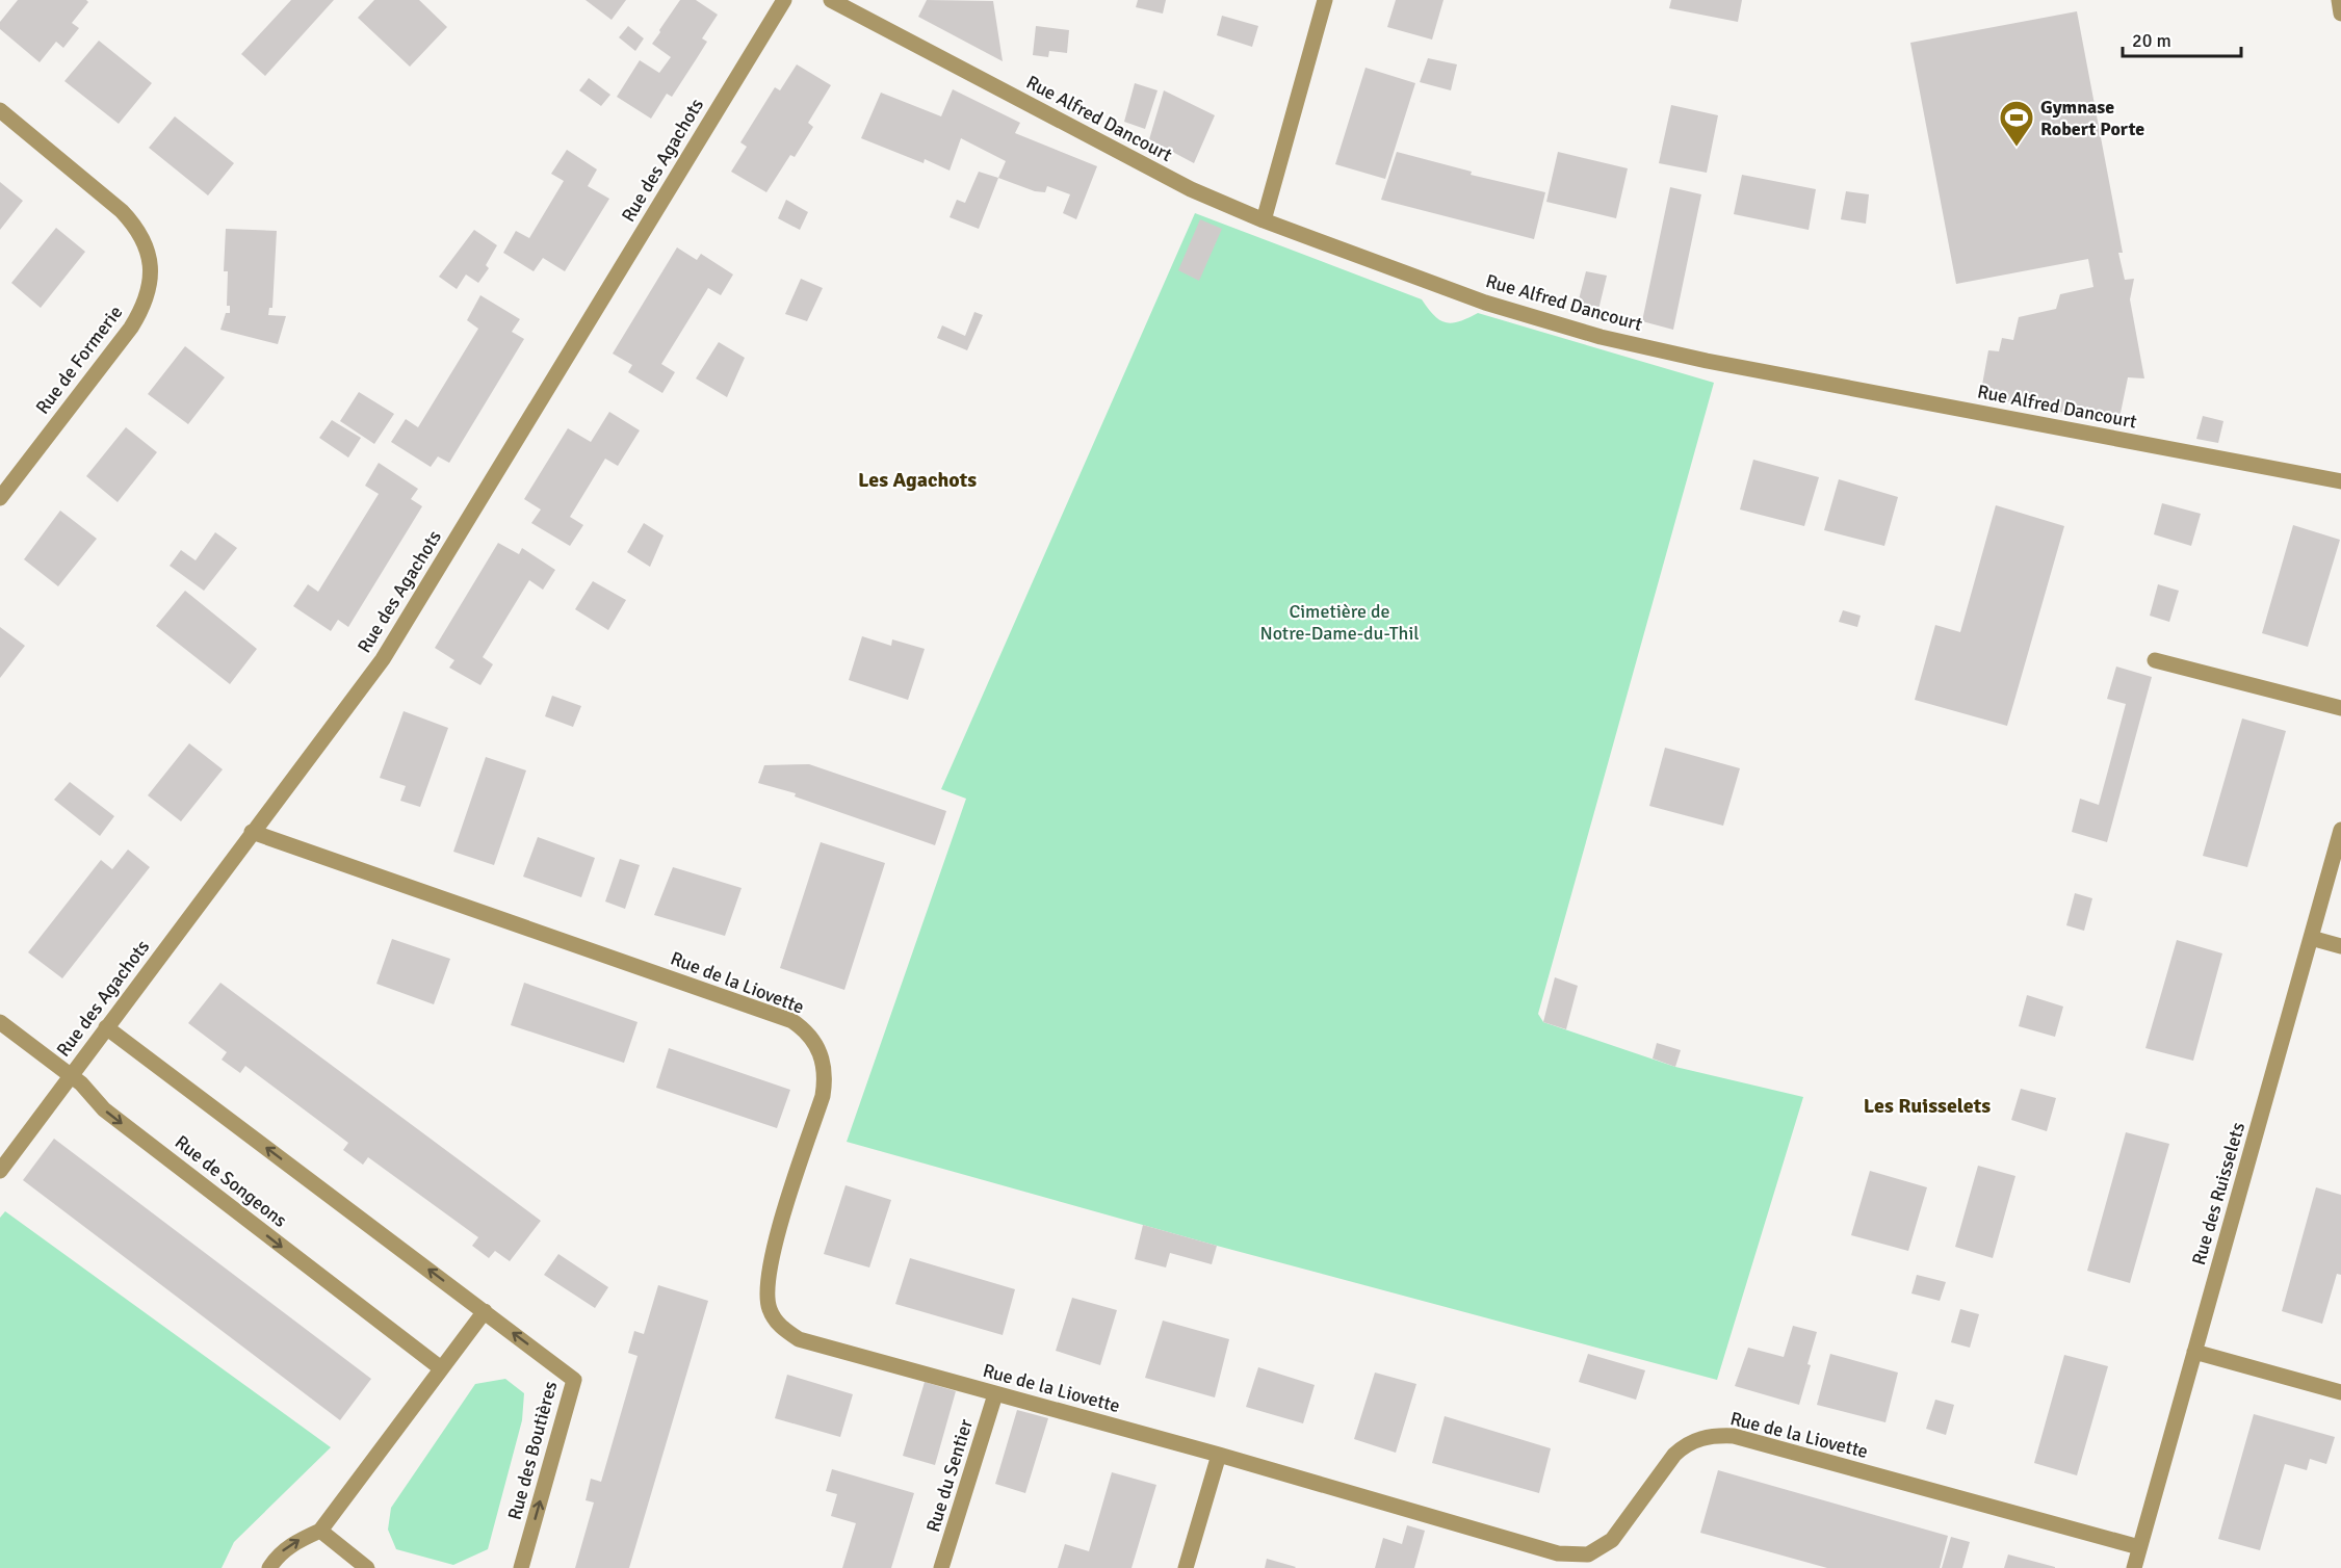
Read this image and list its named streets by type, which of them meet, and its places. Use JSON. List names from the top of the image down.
{
  "streets": {
    "street": [
      "Rue Alfred Dancourt",
      "Rue des Agachots",
      "Rue de Formerie",
      "Rue de la Liovette",
      "Rue de Songeons",
      "Rue des Ruisselets",
      "Rue des Boutières",
      "Rue du Sentier"
    ]
  },
  "crossings": [
    ["Rue des Agachots", "Rue de la Liovette"],
    ["Rue des Agachots", "Rue de Songeons"],
    ["Rue de la Liovette", "Rue des Ruisselets"],
    ["Rue de la Liovette", "Rue du Sentier"]
  ],
  "one_way": ["Rue des Boutières"],
  "districts": ["Les Agachots", "Les Ruisselets"],
  "parks": ["Cimetière de Notre-Dame-du-Thil"],
  "places": {
    "sports": ["Gymnase Robert Porte"]
  },
  "scale_bar": "20 m"
}
